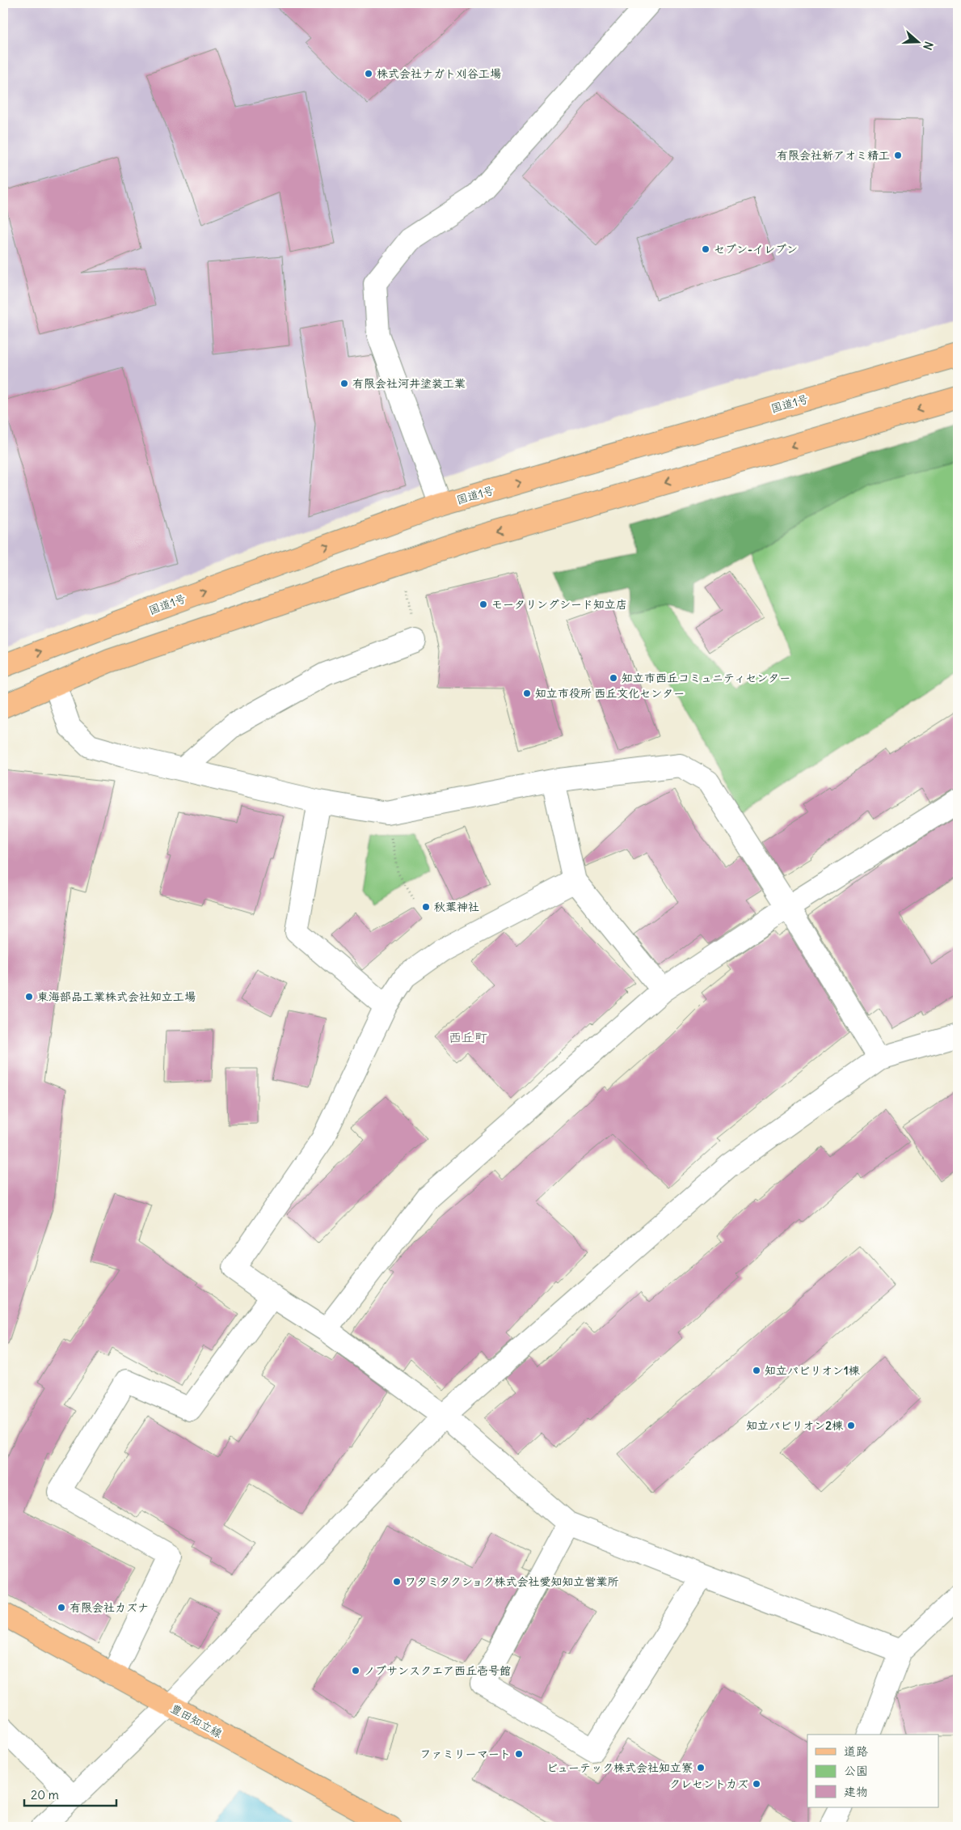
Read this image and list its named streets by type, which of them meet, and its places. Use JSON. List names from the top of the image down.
{
  "streets": {
    "main road": ["国道1号", "豊田知立線"]
  },
  "districts": ["西丘町"],
  "places": [
    "株式会社ナガト刈谷工場",
    "有限会社新アオミ精工",
    "セブン-イレブン",
    "有限会社河井塗装工業",
    "モータリングシード知立店",
    "知立市西丘コミュニティセンター",
    "知立市役所 西丘文化センター",
    "秋葉神社",
    "東海部品工業株式会社知立工場",
    "知立パビリオン1棟",
    "知立パビリオン2棟",
    "ワタミタクショク株式会社愛知知立営業所",
    "有限会社カズナ",
    "ノブサンスクエア西丘壱号館",
    "ファミリーマート",
    "ビューテック株式会社知立寮",
    "クレセントカズ"
  ],
  "legend": ["道路", "公園", "建物"],
  "scale_bar": "20 m",
  "north": "right"
}
